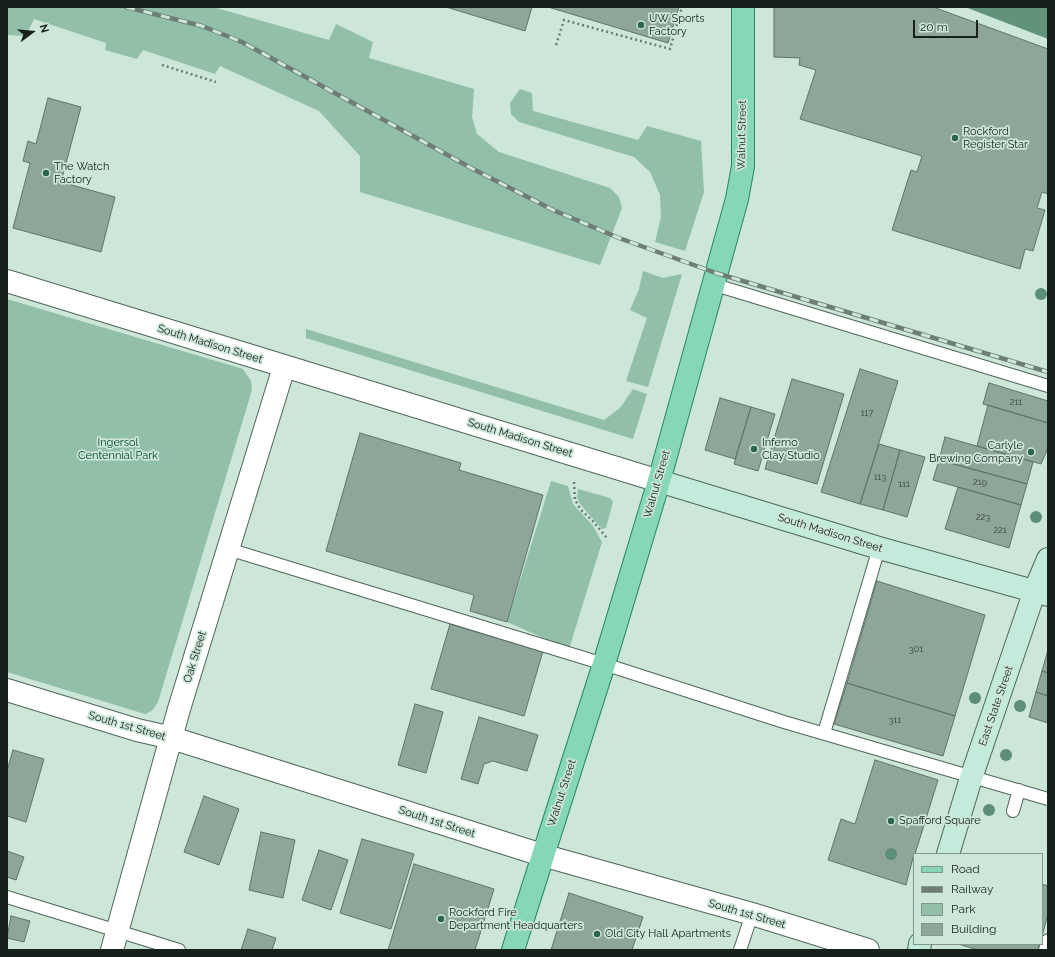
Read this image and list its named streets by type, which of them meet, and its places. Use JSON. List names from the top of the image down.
{
  "streets": {
    "main road": ["Walnut Street"],
    "street": [
      "South Madison Street",
      "Oak Street",
      "East State Street",
      "South 1st Street"
    ]
  },
  "crossings": [
    ["Walnut Street", "South Madison Street"],
    ["Walnut Street", "South 1st Street"],
    ["South Madison Street", "Oak Street"],
    ["South Madison Street", "East State Street"],
    ["Oak Street", "South 1st Street"]
  ],
  "parks": ["Ingersol Centennial Park"],
  "places": [
    "UW Sports Factory",
    "Rockford Register Star",
    "The Watch Factory",
    "Inferno Clay Studio",
    "Carlyle Brewing Company",
    "Spafford Square",
    "Rockford Fire Department Headquarters",
    "Old City Hall Apartments"
  ],
  "house_numbers": [
    "211",
    "117",
    "113",
    "219",
    "111",
    "223",
    "221",
    "301",
    "311"
  ],
  "legend": [
    "Road",
    "Railway",
    "Park",
    "Building"
  ],
  "scale_bar": "20 m",
  "north": "right"
}
